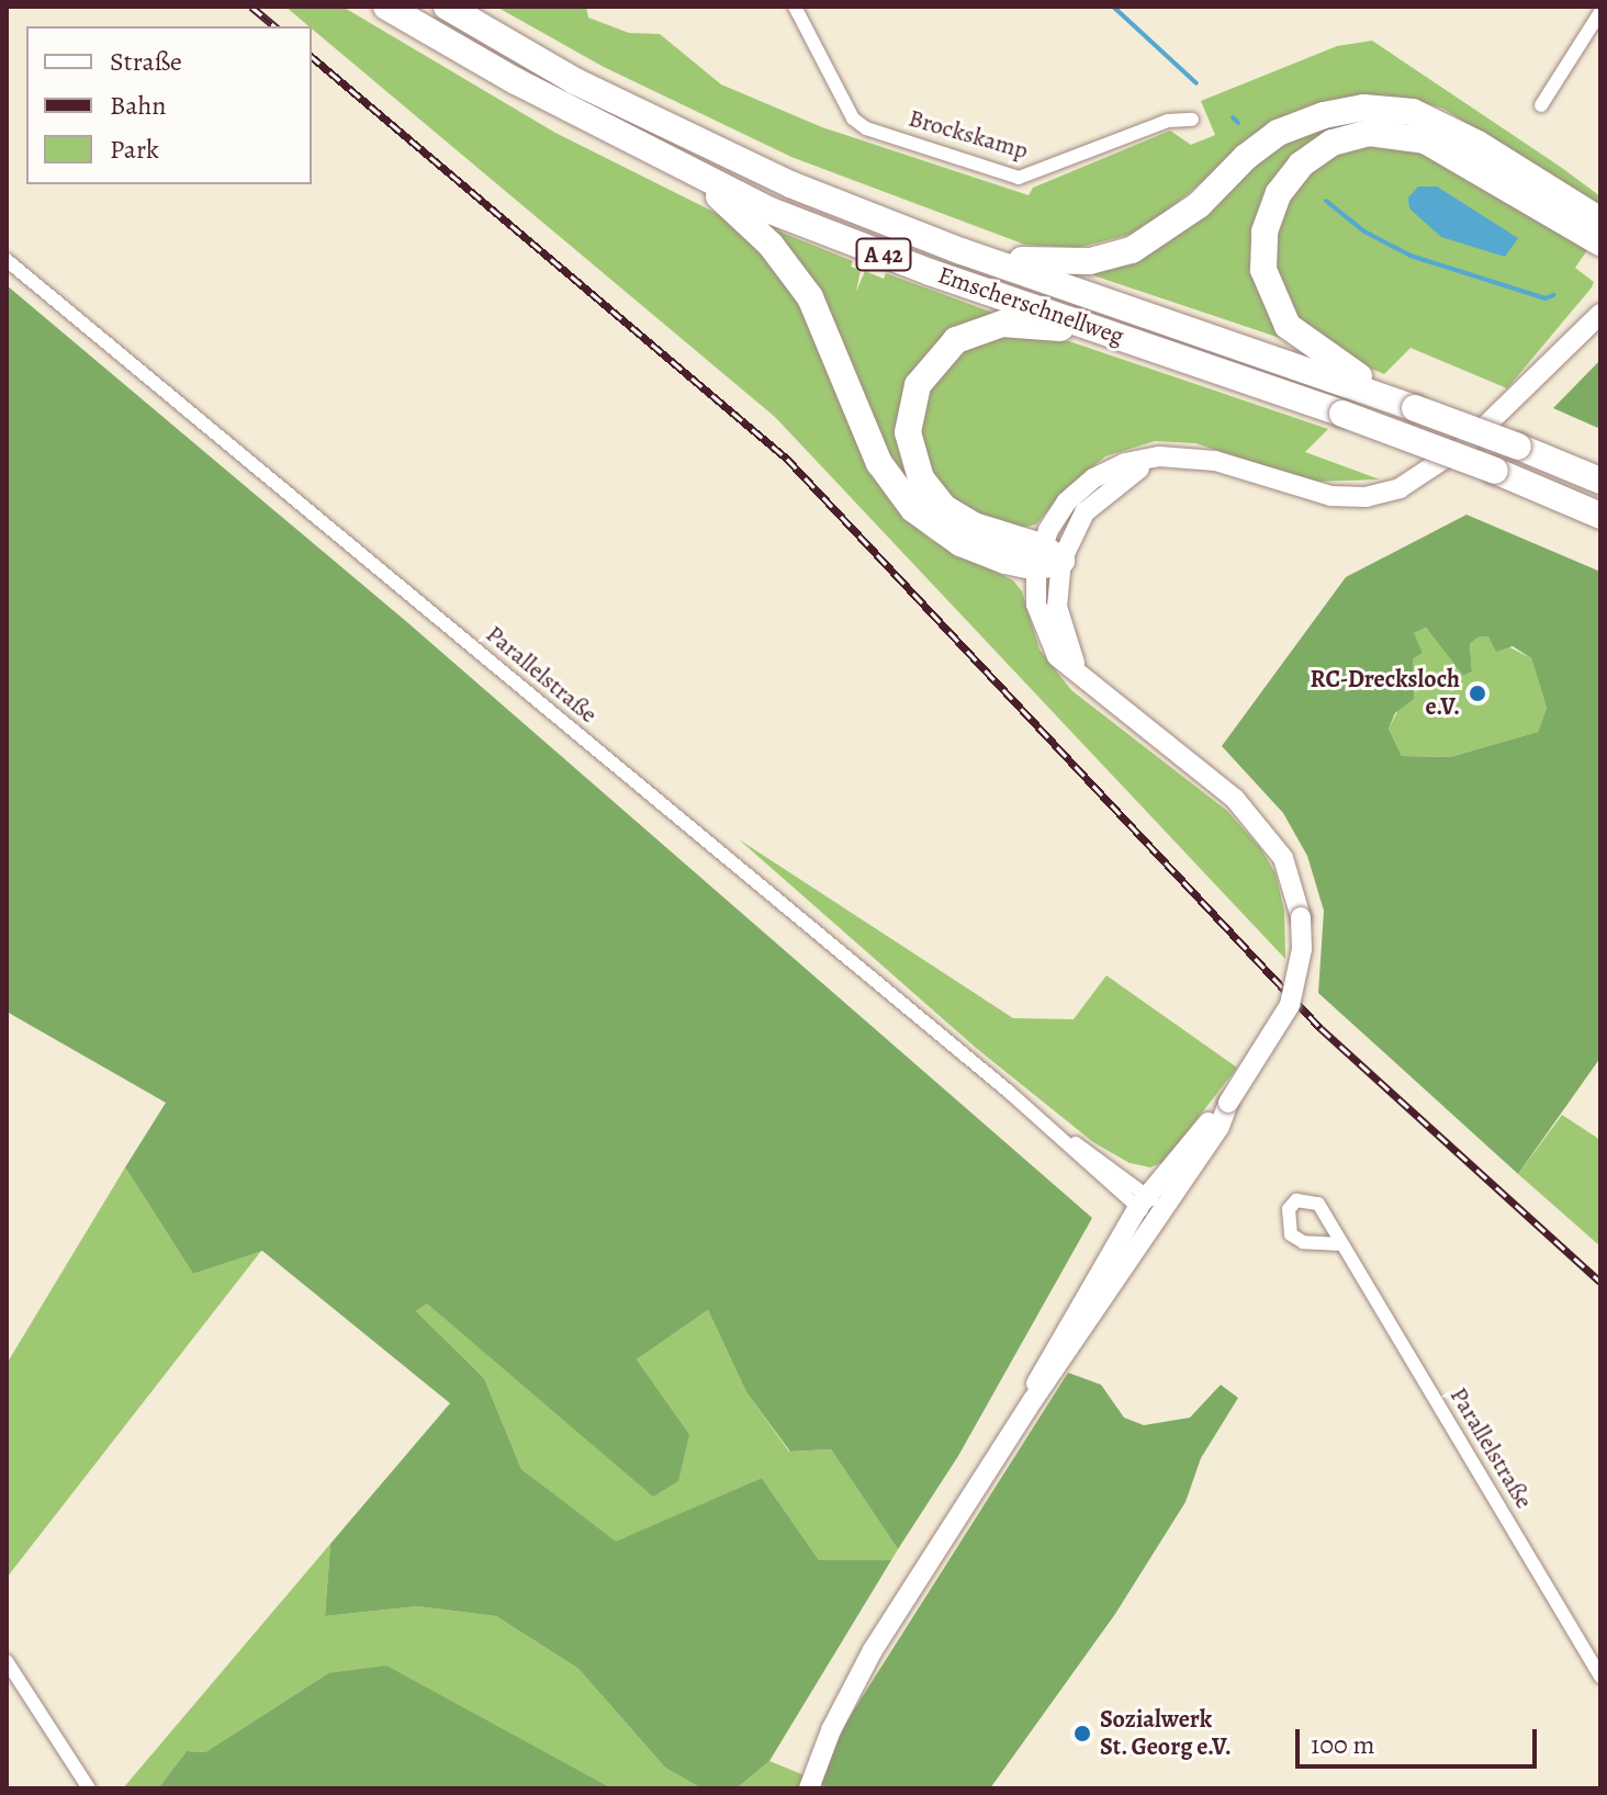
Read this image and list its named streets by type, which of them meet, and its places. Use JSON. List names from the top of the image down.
{
  "streets": {
    "highway": ["A 42", "Emscherschnellweg"],
    "street": ["Brockskamp", "Parallelstraße"]
  },
  "places": ["RC-Drecksloch e.V.", "Sozialwerk St. Georg e.V."],
  "legend": ["Straße", "Bahn", "Park"],
  "scale_bar": "100 m"
}
